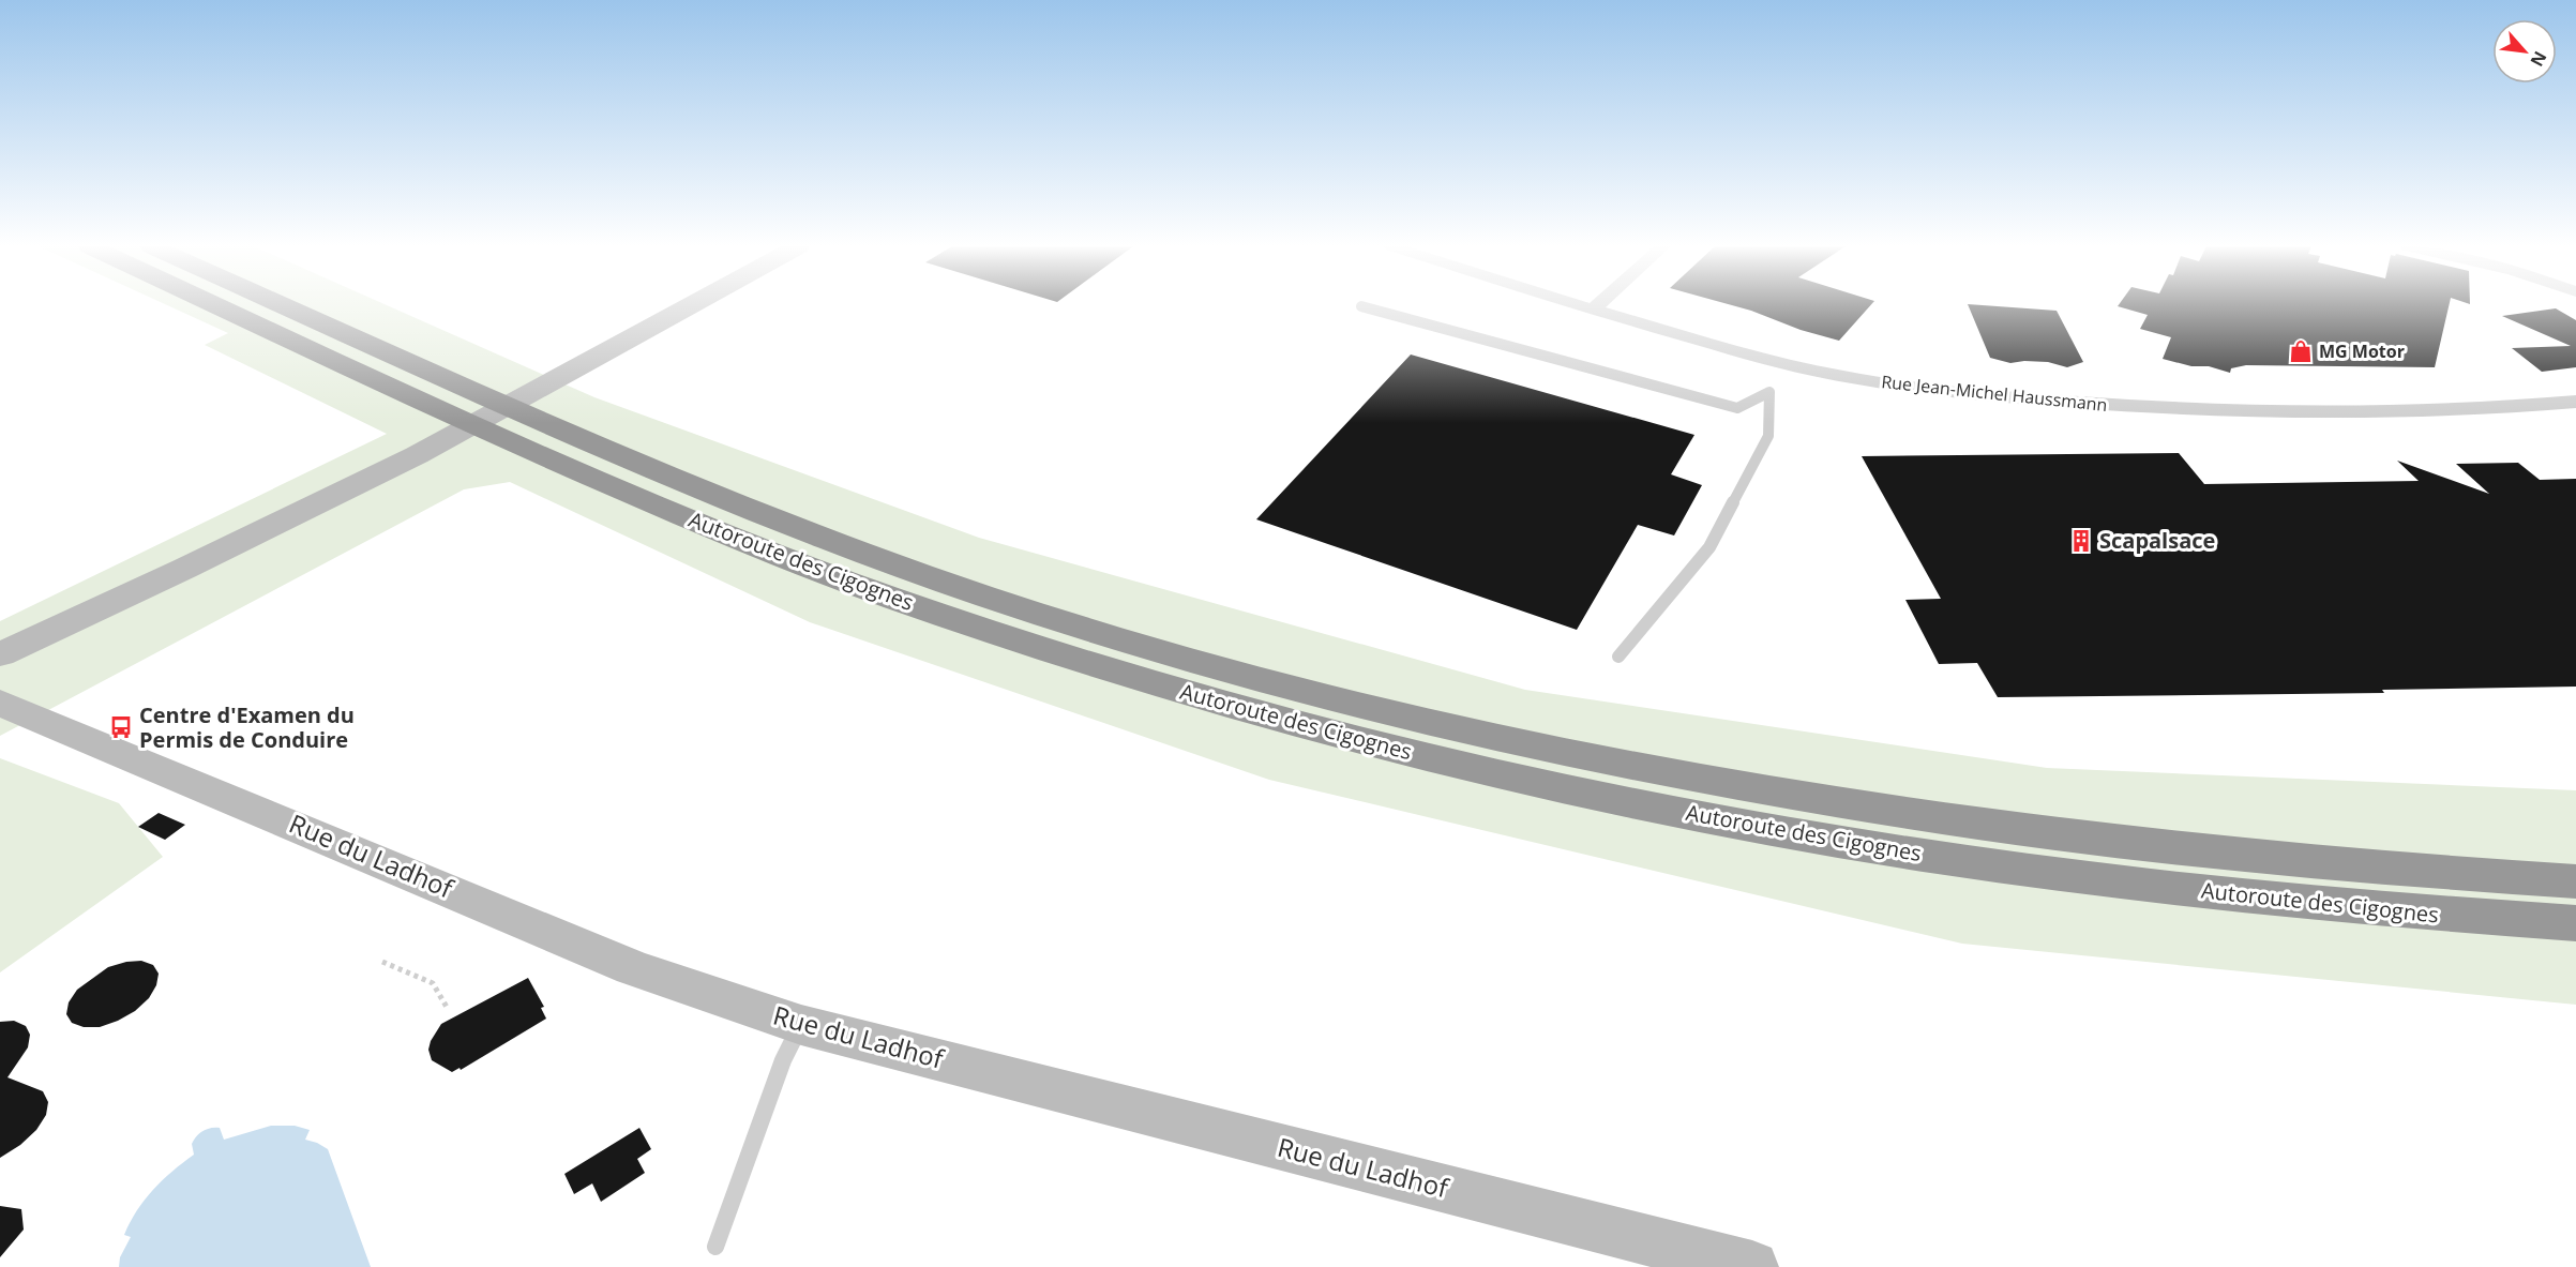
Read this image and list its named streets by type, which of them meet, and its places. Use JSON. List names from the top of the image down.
{
  "streets": {
    "highway": ["Autoroute des Cigognes"],
    "main road": ["Rue du Ladhof"],
    "street": ["Rue Jean-Michel Haussmann"]
  },
  "places": {
    "shop": ["MG Motor"],
    "building": ["Scapalsace"],
    "bus stop": ["Centre d'Examen du Permis de Conduire"]
  },
  "north": "bottom right"
}
